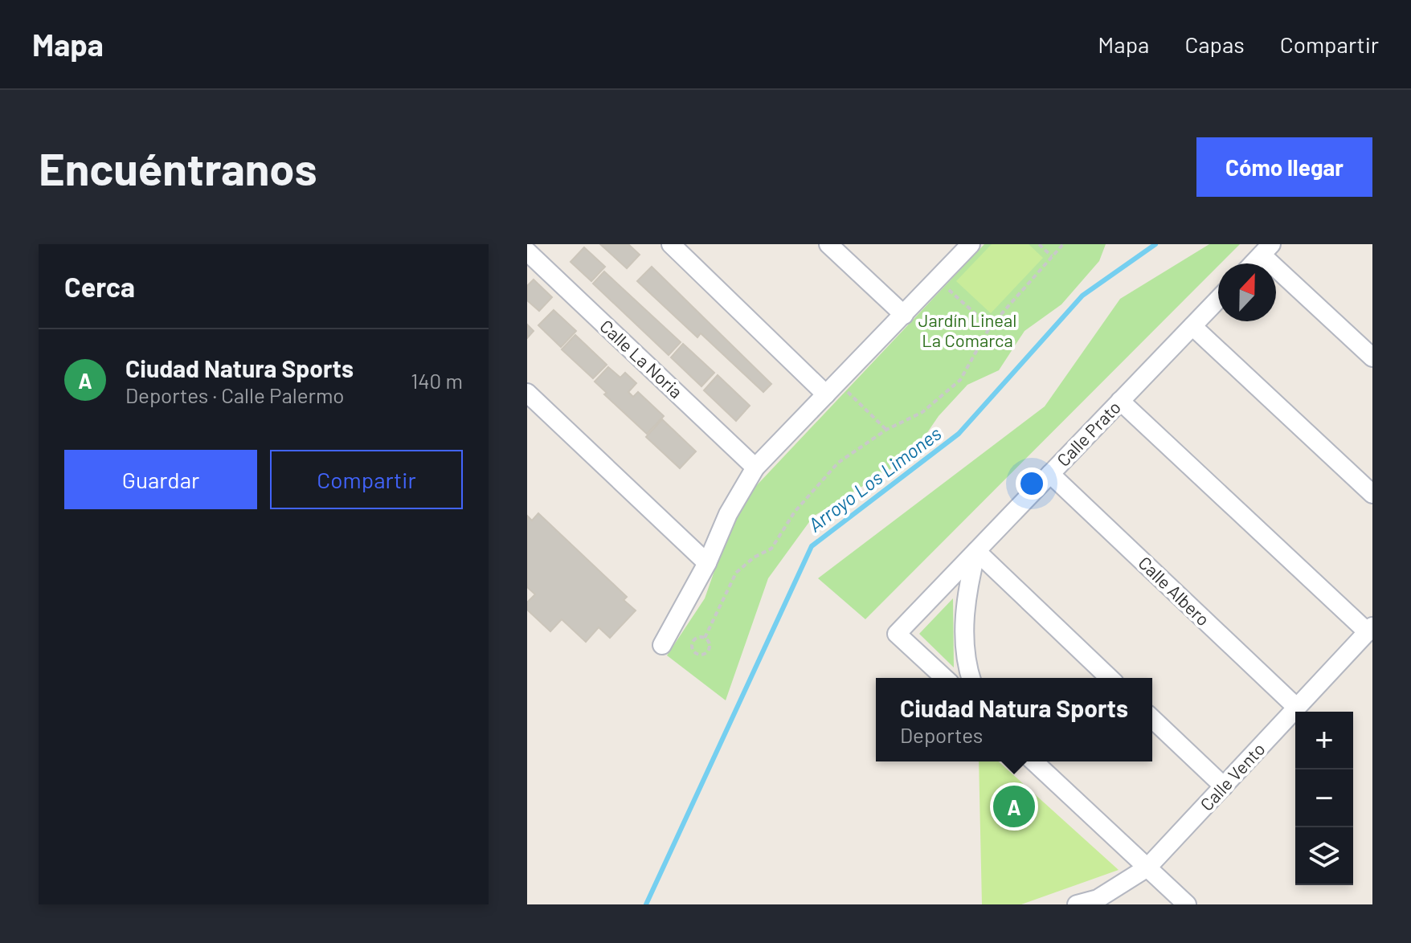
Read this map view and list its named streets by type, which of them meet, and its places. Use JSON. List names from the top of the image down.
{
  "streets": {
    "street": [
      "Calle La Noria",
      "Calle Prato",
      "Calle Albero",
      "Calle Vento"
    ]
  },
  "crossings": [
    ["Calle Prato", "Calle Albero"],
    ["Calle Albero", "Calle Vento"]
  ],
  "water": ["Arroyo Los Limones"],
  "parks": ["Jardín Lineal La Comarca"],
  "north": "top",
  "page": {
    "header": "Mapa",
    "nav": ["Mapa", "Capas", "Compartir"],
    "buttons": [
      "Cómo llegar",
      ["Guardar", "Compartir"]
    ],
    "title": "Encuéntranos",
    "heading": "Cerca",
    "list": [
      {
        "mark": "A",
        "name": "Ciudad Natura Sports",
        "note": "Deportes · Calle Palermo",
        "value": "140 m"
      }
    ],
    "popup": ["Ciudad Natura Sports", "Deportes"],
    "map_buttons": ["+", "−"],
    "pins": "A"
  }
}
